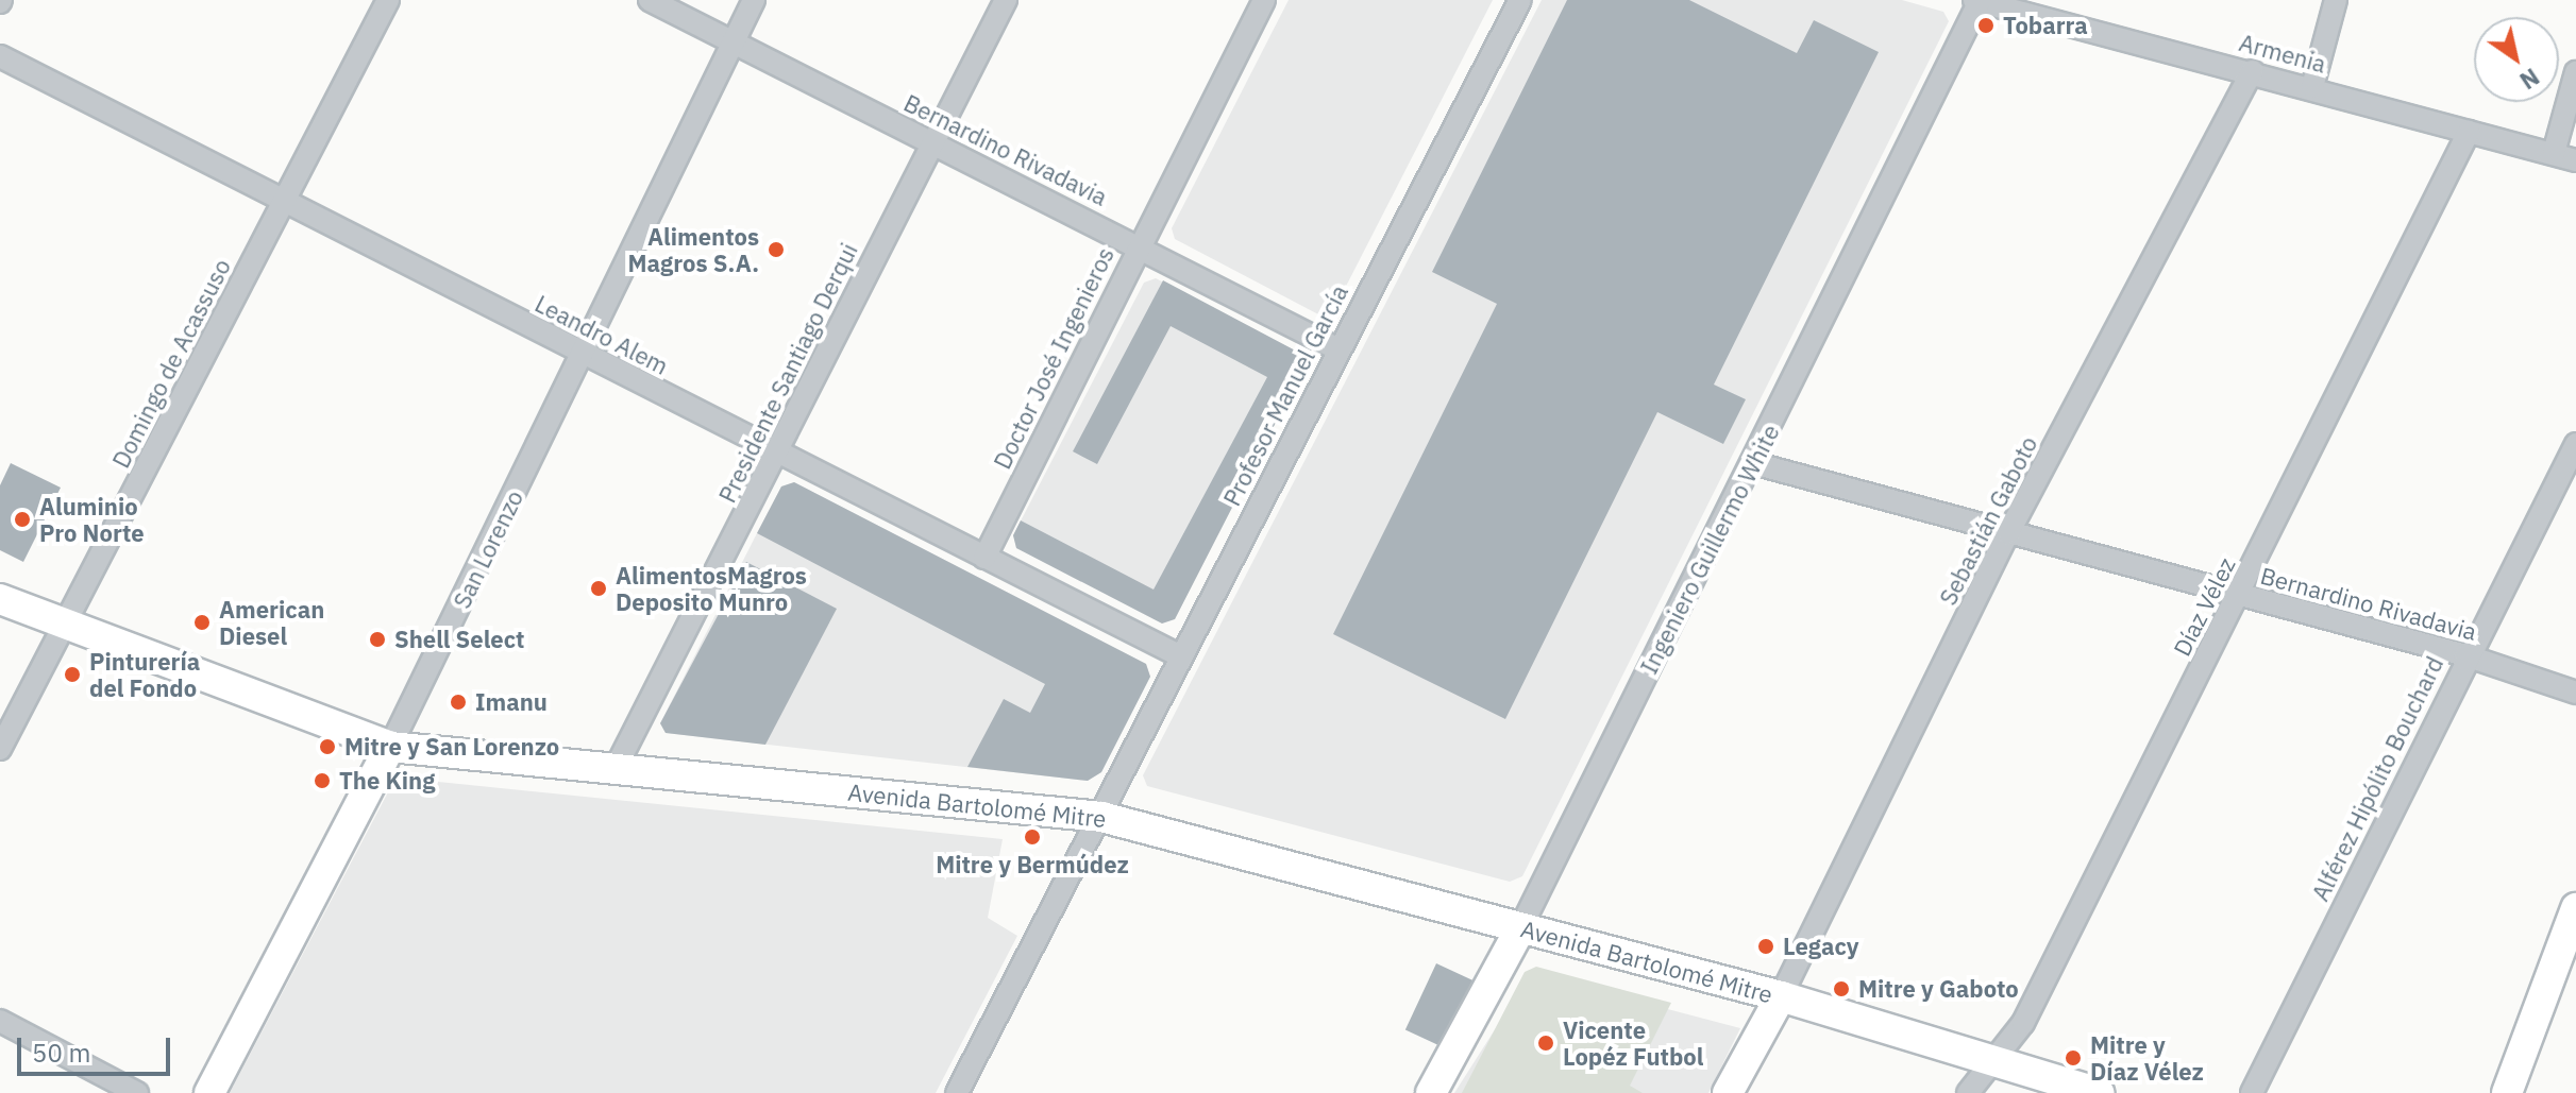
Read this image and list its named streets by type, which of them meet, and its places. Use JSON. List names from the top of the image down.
{
  "streets": {
    "main road": ["San Lorenzo", "Ingeniero Guillermo White", "Avenida Bartolomé Mitre"],
    "street": [
      "Armenia",
      "Bernardino Rivadavia",
      "Leandro Alem",
      "Doctor José Ingenieros",
      "Domingo de Acassuso",
      "Presidente Santiago Derqui",
      "Profesor Manuel García",
      "Sebastián Gaboto",
      "Díaz Vélez",
      "Alférez Hipólito Bouchard"
    ]
  },
  "crossings": [
    ["Armenia", "Sebastián Gaboto"],
    ["Armenia", "Ingeniero Guillermo White"],
    ["Armenia", "Díaz Vélez"],
    ["Bernardino Rivadavia", "Doctor José Ingenieros"],
    ["Bernardino Rivadavia", "Presidente Santiago Derqui"],
    ["Bernardino Rivadavia", "Profesor Manuel García"],
    ["Bernardino Rivadavia", "Sebastián Gaboto"],
    ["Bernardino Rivadavia", "San Lorenzo"],
    ["Bernardino Rivadavia", "Ingeniero Guillermo White"],
    ["Bernardino Rivadavia", "Díaz Vélez"],
    ["Bernardino Rivadavia", "Alférez Hipólito Bouchard"],
    ["Leandro Alem", "Doctor José Ingenieros"],
    ["Leandro Alem", "Domingo de Acassuso"],
    ["Leandro Alem", "Presidente Santiago Derqui"],
    ["Leandro Alem", "Profesor Manuel García"],
    ["Leandro Alem", "San Lorenzo"],
    ["Domingo de Acassuso", "Avenida Bartolomé Mitre"],
    ["Presidente Santiago Derqui", "Avenida Bartolomé Mitre"],
    ["Profesor Manuel García", "Avenida Bartolomé Mitre"],
    ["Sebastián Gaboto", "Avenida Bartolomé Mitre"],
    ["San Lorenzo", "Avenida Bartolomé Mitre"],
    ["Ingeniero Guillermo White", "Avenida Bartolomé Mitre"],
    ["Díaz Vélez", "Avenida Bartolomé Mitre"]
  ],
  "places": [
    "Tobarra",
    "Alimentos Magros S.A.",
    "Aluminio Pro Norte",
    "AlimentosMagros Deposito Munro",
    "American Diesel",
    "Shell Select",
    "Pinturería del Fondo",
    "Imanu",
    "Mitre y San Lorenzo",
    "The King",
    "Mitre y Bermúdez",
    "Legacy",
    "Mitre y Gaboto",
    "Vicente Lopéz Futbol",
    "Mitre y Díaz Vélez"
  ],
  "scale_bar": "50 m",
  "north": "bottom right"
}
